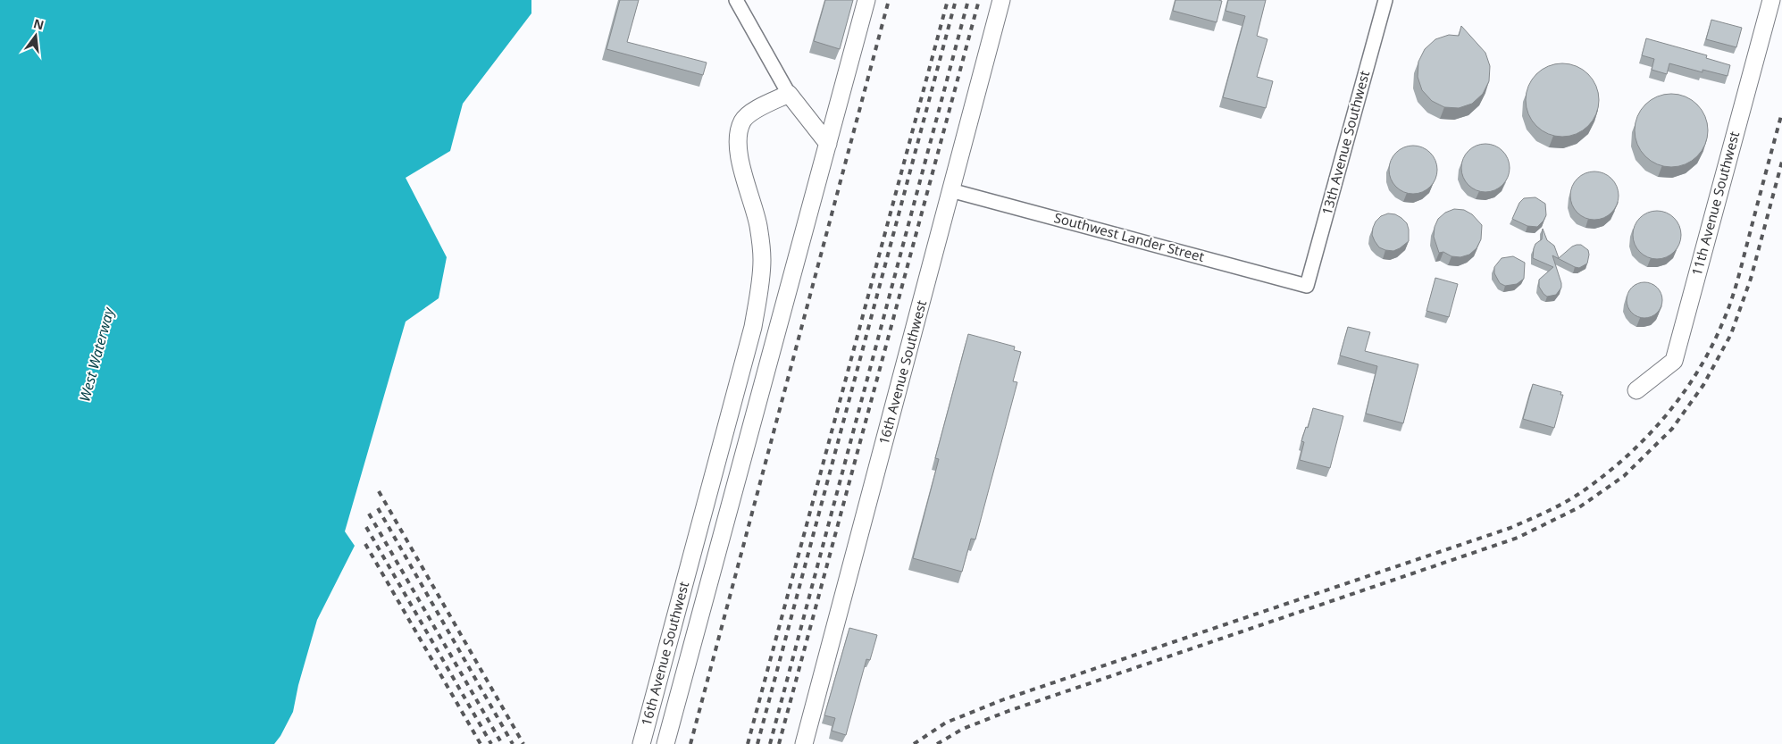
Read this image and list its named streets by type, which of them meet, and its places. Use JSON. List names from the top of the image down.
{
  "streets": {
    "street": [
      "13th Avenue Southwest",
      "11th Avenue Southwest",
      "Southwest Lander Street",
      "16th Avenue Southwest"
    ]
  },
  "crossings": [
    ["13th Avenue Southwest", "Southwest Lander Street"],
    ["Southwest Lander Street", "16th Avenue Southwest"]
  ],
  "water": ["West Waterway"],
  "north": "top"
}
